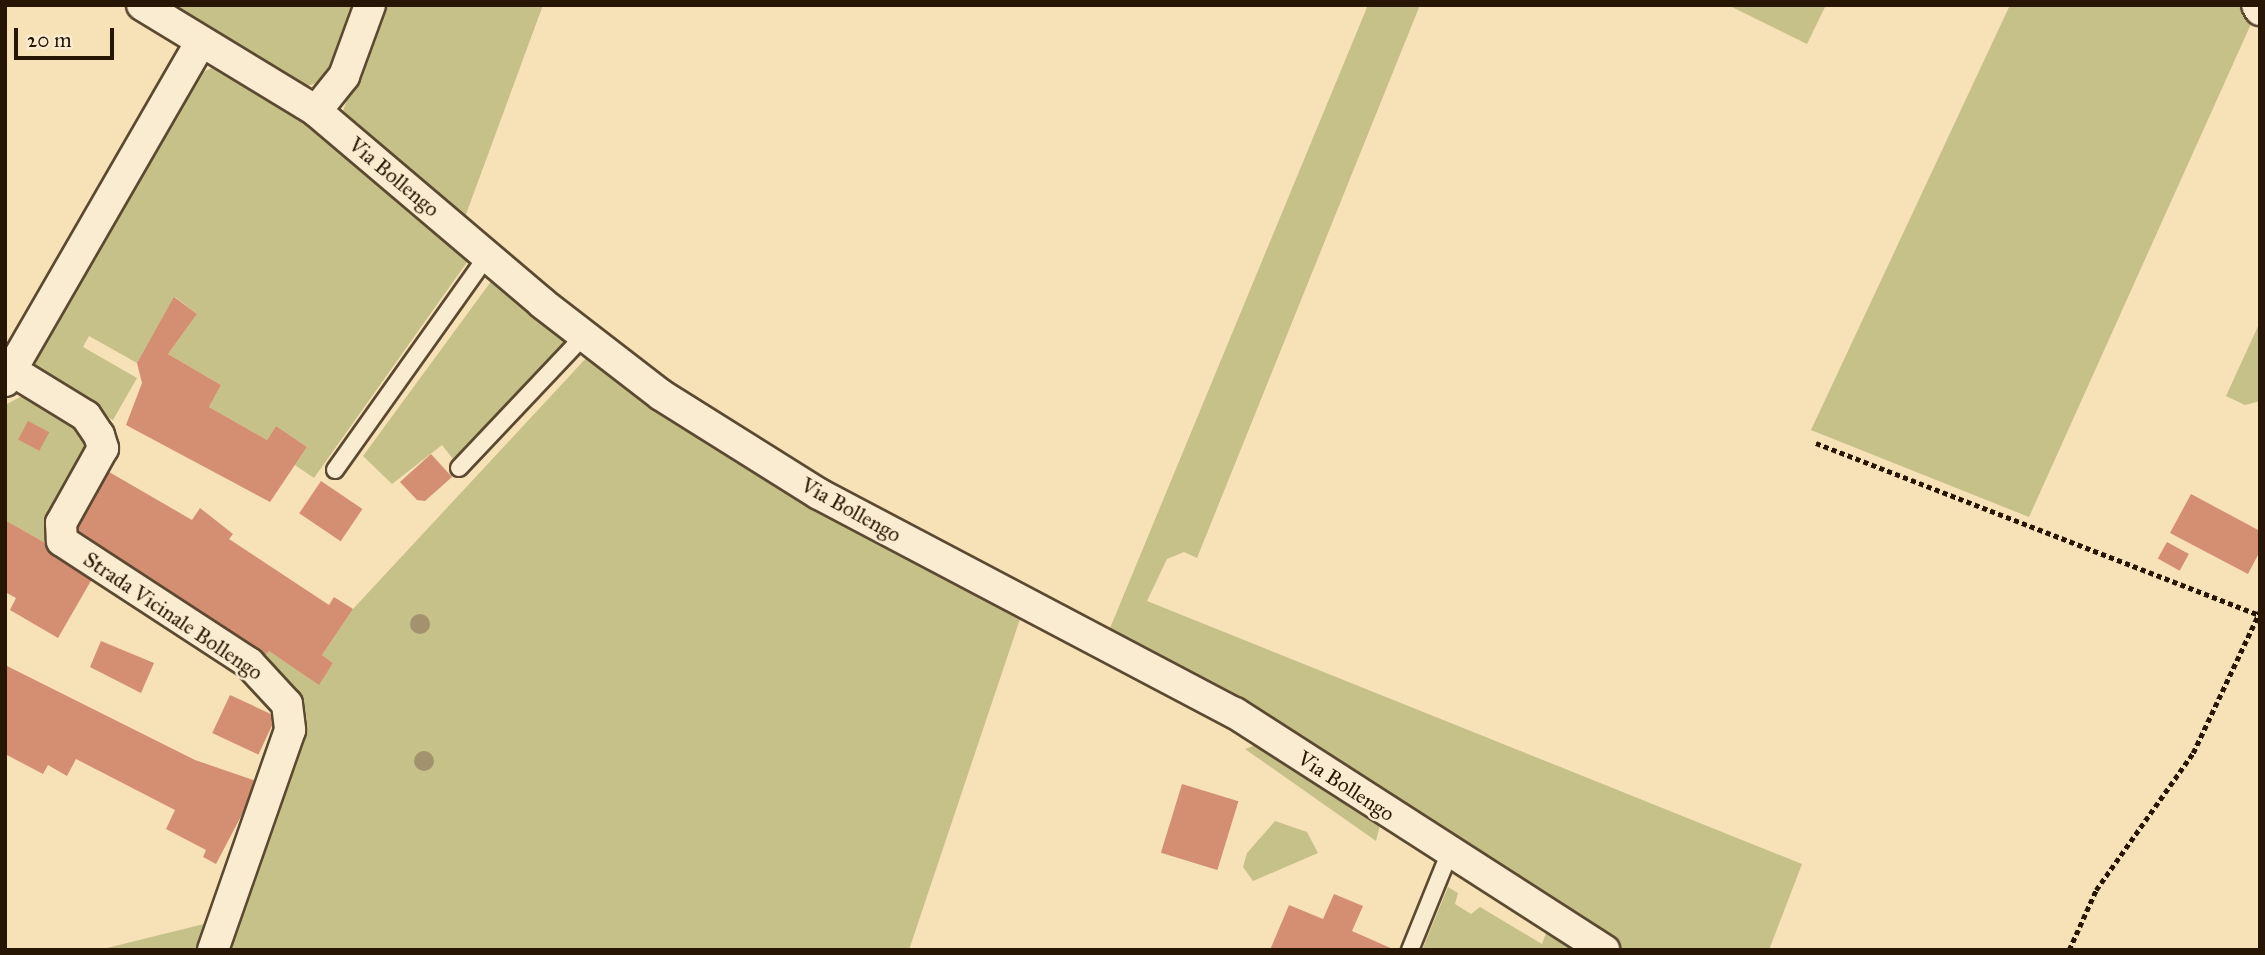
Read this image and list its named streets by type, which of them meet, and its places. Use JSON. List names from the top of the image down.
{
  "streets": {
    "street": ["Via Bollengo", "Strada Vicinale Bollengo"]
  },
  "scale_bar": "20 m"
}
